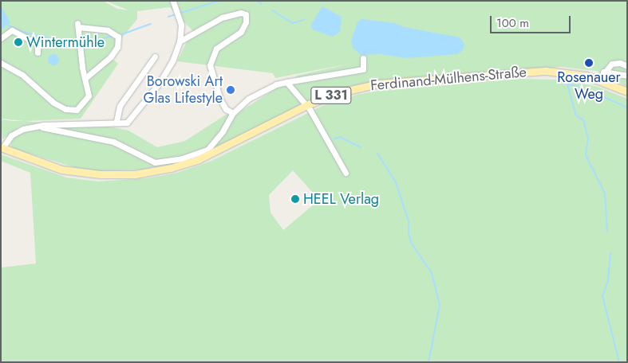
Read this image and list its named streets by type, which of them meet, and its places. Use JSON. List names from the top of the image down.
{
  "streets": {
    "main road": ["Ferdinand-Mülhens-Straße", "L 331"]
  },
  "places": [
    "Wintermühle",
    "Rosenauer Weg",
    "Borowski Art Glas Lifestyle",
    "HEEL Verlag"
  ],
  "scale_bar": "100 m"
}
